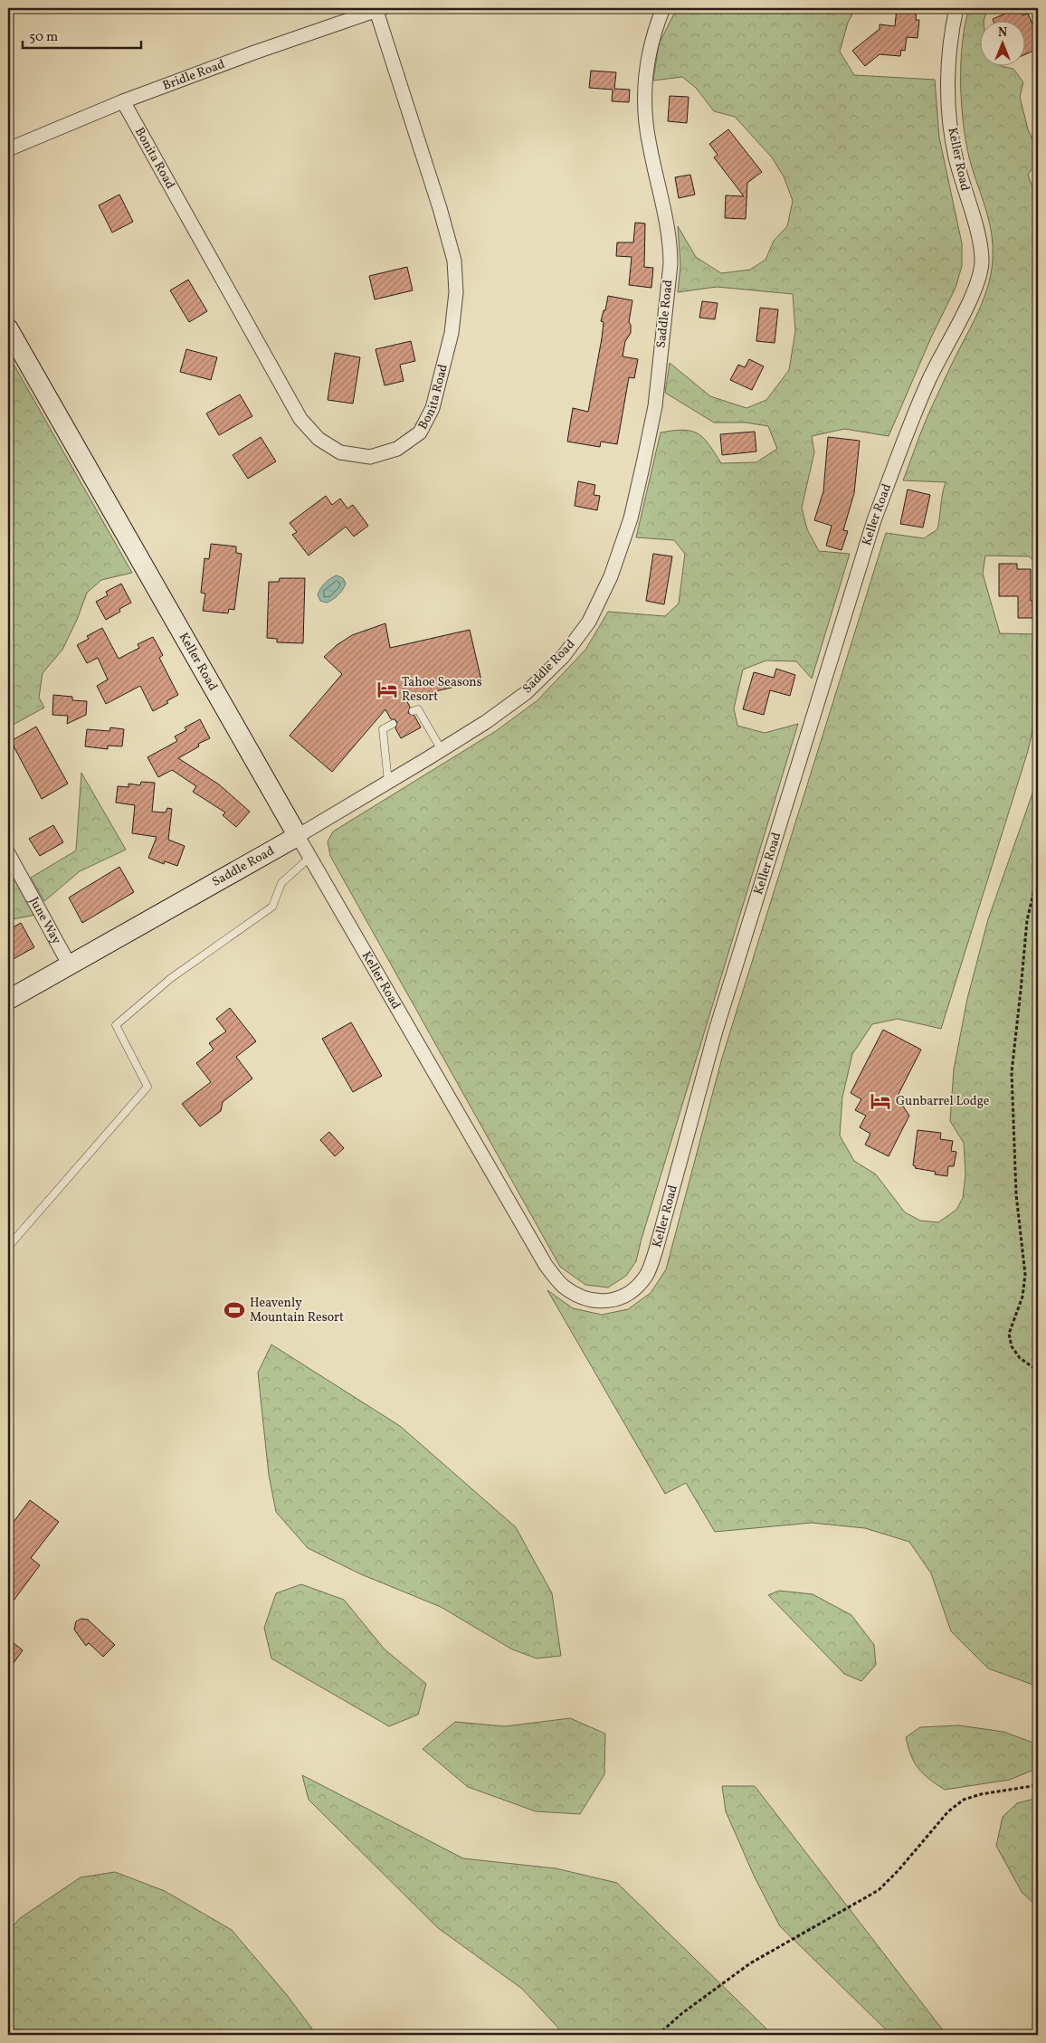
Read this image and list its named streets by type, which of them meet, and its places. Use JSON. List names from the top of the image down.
{
  "streets": {
    "street": [
      "Bridle Road",
      "Bonita Road",
      "Keller Road",
      "Saddle Road",
      "June Way"
    ]
  },
  "crossings": [
    ["Bridle Road", "Bonita Road"],
    ["Keller Road", "Saddle Road"],
    ["Saddle Road", "June Way"]
  ],
  "places": {
    "hotel": ["Tahoe Seasons Resort", "Gunbarrel Lodge"],
    "sports": ["Heavenly Mountain Resort"]
  },
  "scale_bar": "50 m",
  "north": "top"
}
